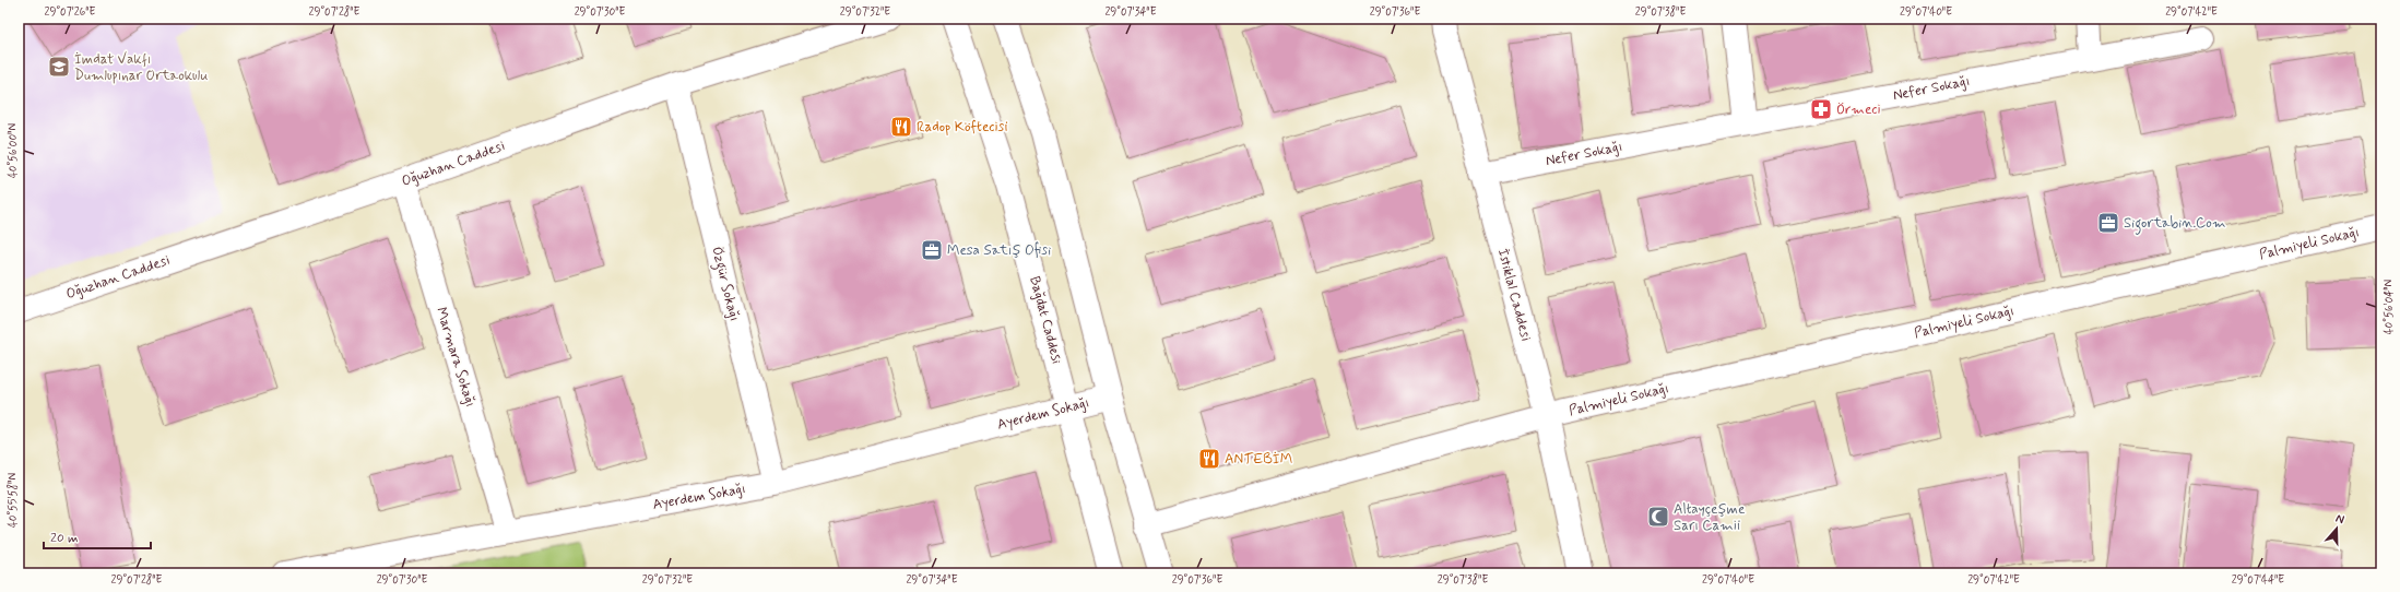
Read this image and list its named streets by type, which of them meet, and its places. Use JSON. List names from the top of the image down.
{
  "streets": {
    "street": [
      "Nefer Sokağı",
      "Oğuzhan Caddesi",
      "Palmiyeli Sokağı",
      "Özgür Sokağı",
      "İstiklal Caddesi",
      "Bağdat Caddesi",
      "Marmara Sokağı",
      "Ayerdem Sokağı"
    ]
  },
  "crossings": [
    ["Nefer Sokağı", "İstiklal Caddesi"],
    ["Oğuzhan Caddesi", "Özgür Sokağı"],
    ["Oğuzhan Caddesi", "Marmara Sokağı"],
    ["Palmiyeli Sokağı", "İstiklal Caddesi"],
    ["Özgür Sokağı", "Ayerdem Sokağı"],
    ["Bağdat Caddesi", "Ayerdem Sokağı"],
    ["Marmara Sokağı", "Ayerdem Sokağı"]
  ],
  "places": {
    "school or university": ["İmdat Vakfı Dumlupınar Ortaokulu"],
    "pharmacy": ["Örmeci"],
    "restaurant": ["Radop Köftecisi", "ANTEBİM"],
    "office": ["Sigortabin.Com", "Mesa Satış Ofisi"],
    "mosque": ["Altayçeşme Sarı Camii"]
  },
  "scale_bar": "20 m",
  "north": "top",
  "coordinates": [
    "29°07'26\"E",
    "29°07'28\"E",
    "29°07'30\"E",
    "29°07'32\"E",
    "29°07'34\"E",
    "29°07'36\"E",
    "29°07'38\"E",
    "29°07'40\"E",
    "29°07'42\"E",
    "40°56'00\"N",
    "40°56'04\"N",
    "40°55'58\"N",
    "29°07'44\"E"
  ]
}
